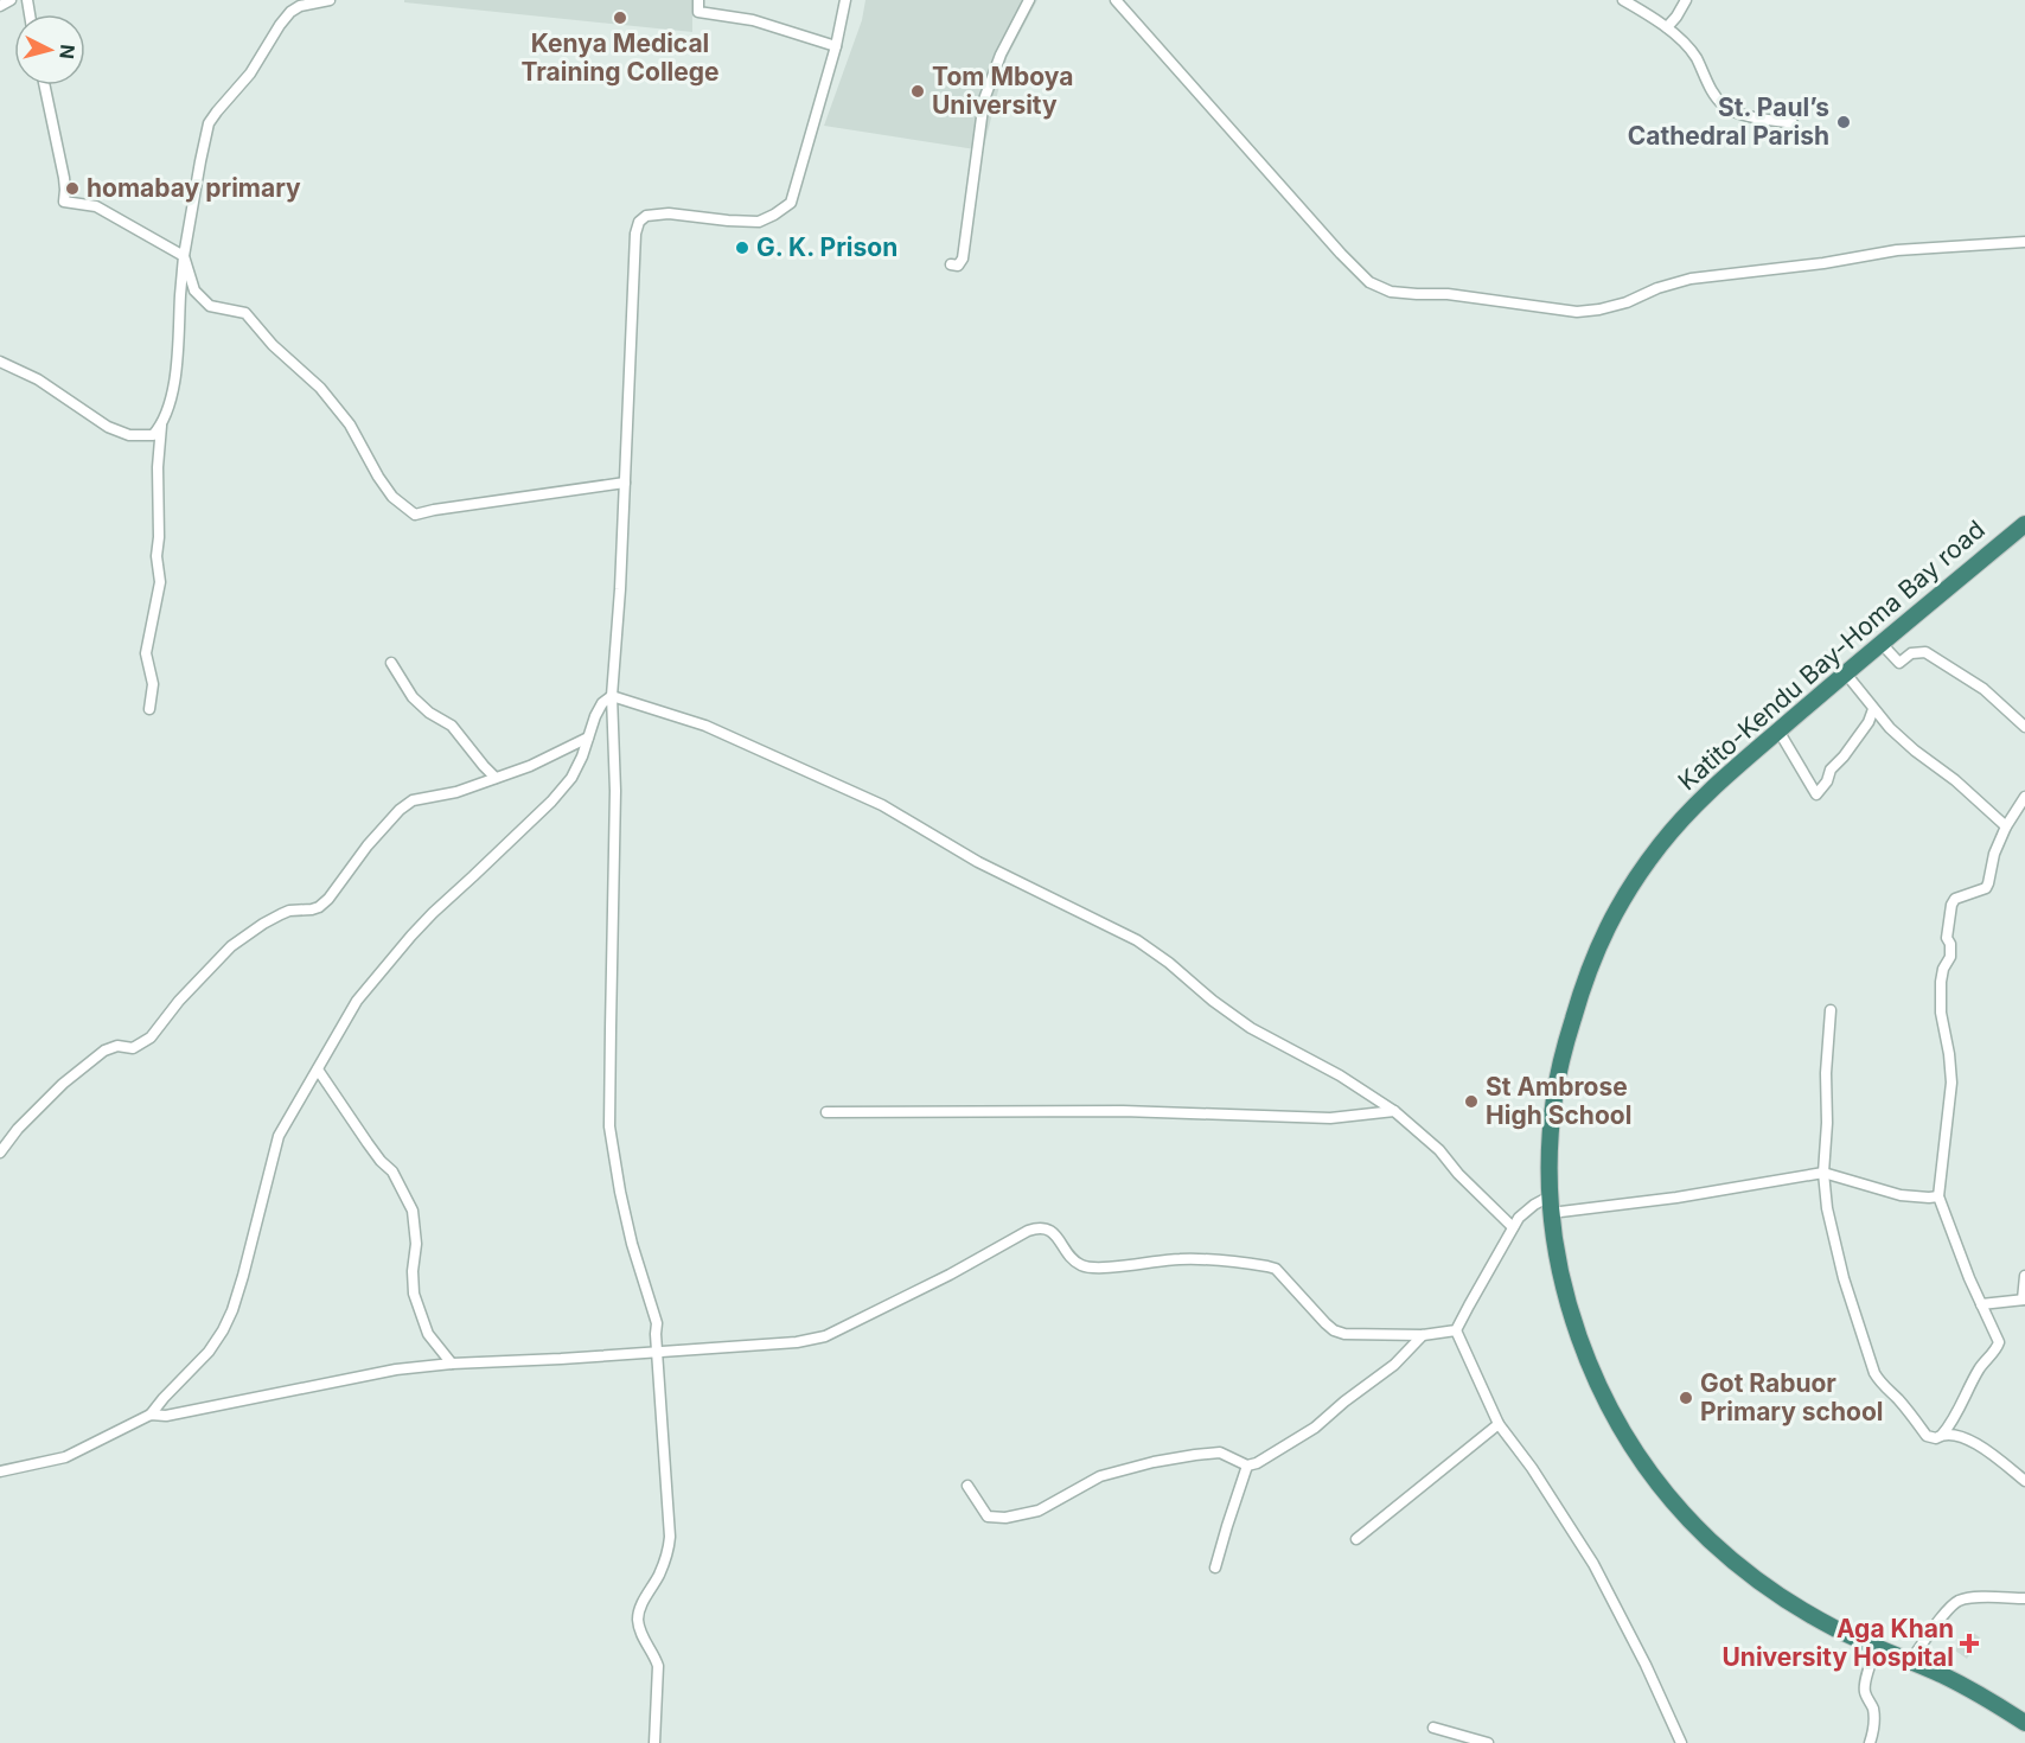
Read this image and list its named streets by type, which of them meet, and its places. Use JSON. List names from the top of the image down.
{
  "streets": {
    "highway": ["Katito-Kendu Bay-Homa Bay road"]
  },
  "places": {
    "other": [
      "Kenya Medical Training College",
      "Tom Mboya University",
      "St. Paul’s Cathedral Parish",
      "homabay primary",
      "G. K. Prison",
      "St Ambrose High School",
      "Got Rabuor Primary school"
    ],
    "health": ["Aga Khan University Hospital"]
  },
  "north": "right"
}
